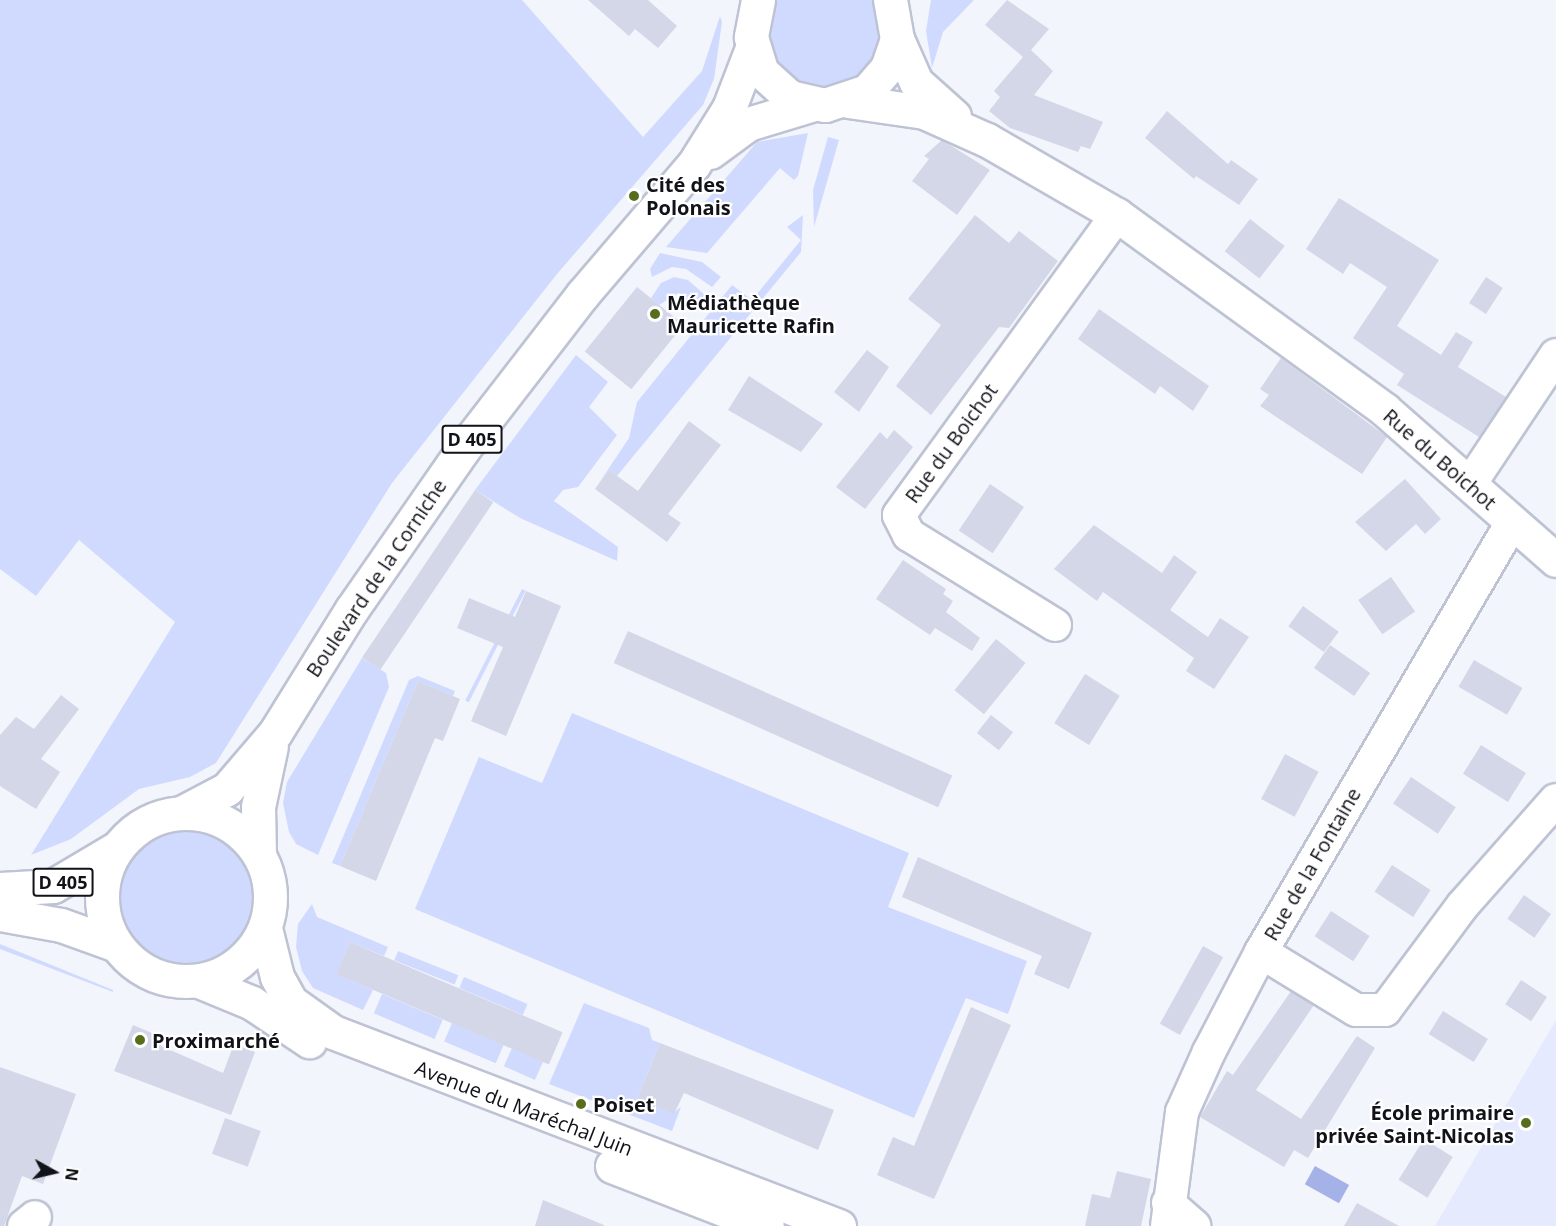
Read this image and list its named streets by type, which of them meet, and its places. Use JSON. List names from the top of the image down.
{
  "streets": {
    "main road": [
      "D 405",
      "Rue du Boichot",
      "Boulevard de la Corniche",
      "Avenue du Maréchal Juin"
    ],
    "street": ["Rue de la Fontaine"]
  },
  "crossings": [
    ["D 405", "Rue du Boichot"],
    ["D 405", "Boulevard de la Corniche"],
    ["D 405", "Avenue du Maréchal Juin"],
    ["Rue du Boichot", "Rue de la Fontaine"]
  ],
  "places": [
    "Cité des Polonais",
    "Médiathèque Mauricette Rafin",
    "Proximarché",
    "Poiset",
    "École primaire privée Saint-Nicolas"
  ],
  "north": "right"
}
